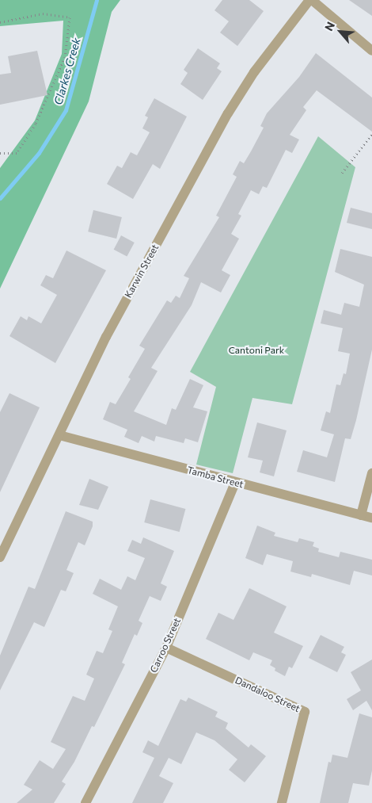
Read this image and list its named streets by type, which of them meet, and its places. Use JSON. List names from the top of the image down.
{
  "streets": {
    "street": [
      "Karwin Street",
      "Tamba Street",
      "Carroo Street",
      "Dandaloo Street"
    ]
  },
  "crossings": [
    ["Karwin Street", "Tamba Street"],
    ["Tamba Street", "Carroo Street"],
    ["Carroo Street", "Dandaloo Street"]
  ],
  "water": ["Clarkes Creek"],
  "parks": ["Cantoni Park"],
  "north": "top left"
}
